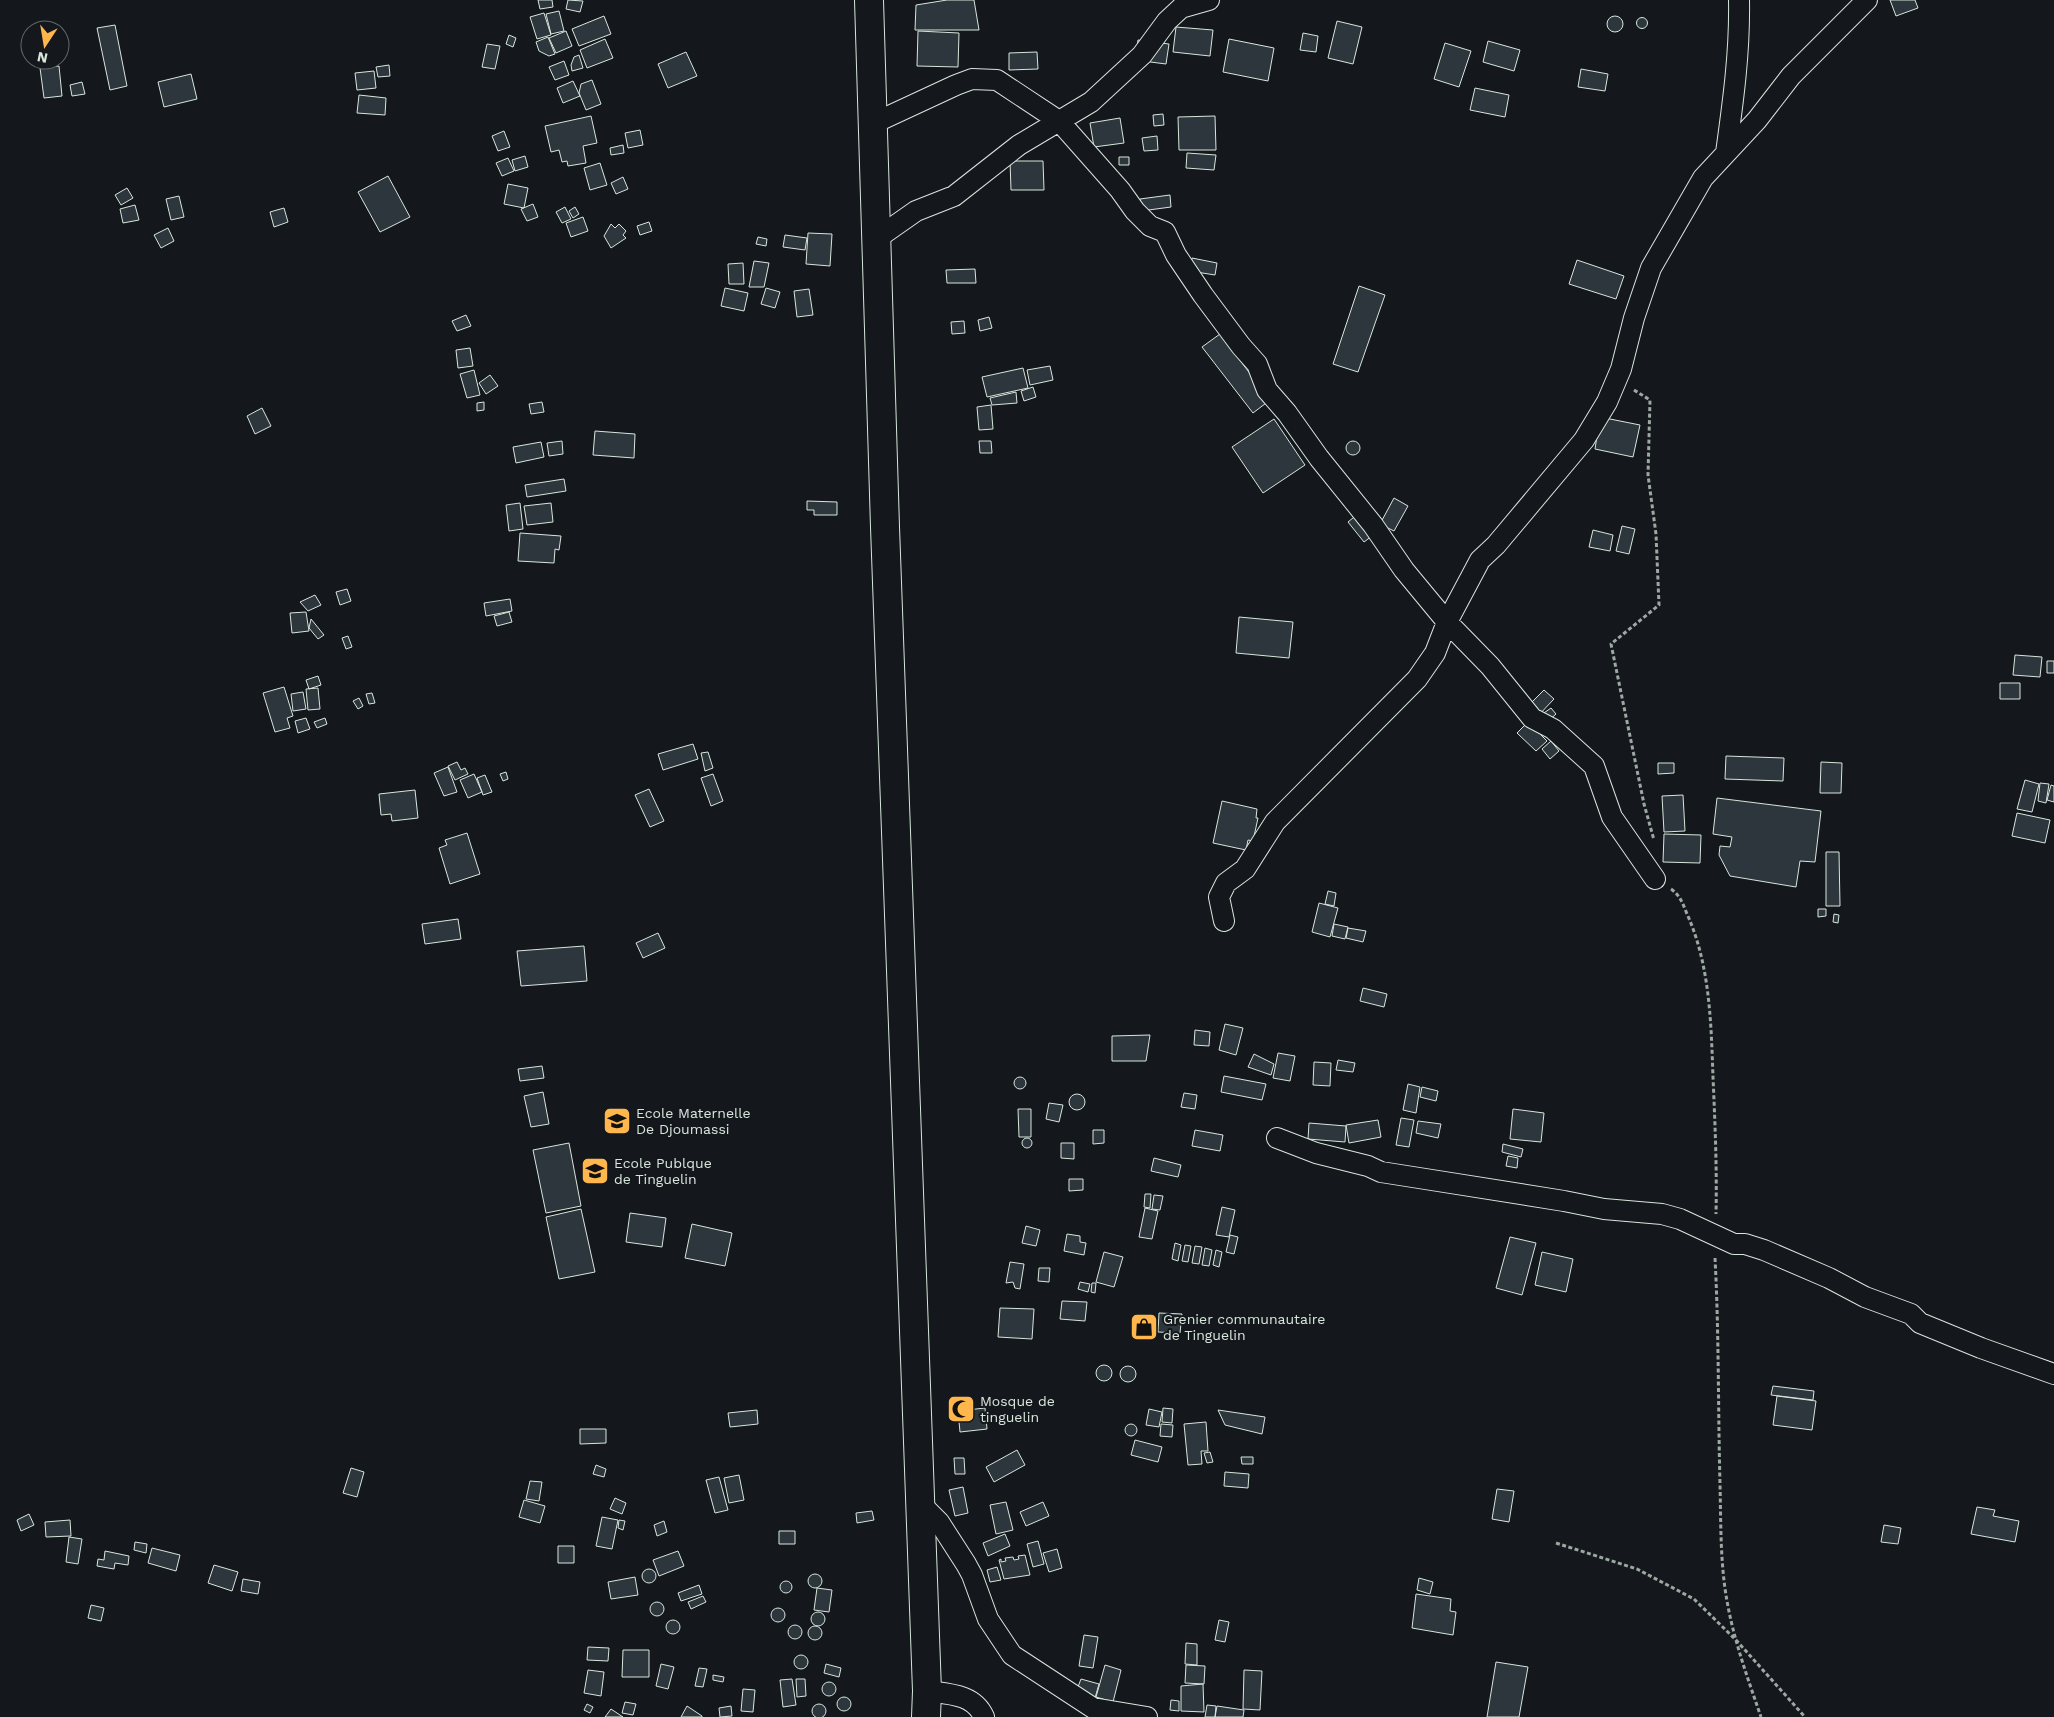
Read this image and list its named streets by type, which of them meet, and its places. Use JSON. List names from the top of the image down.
{
  "places": {
    "school or university": ["Ecole Maternelle De Djoumassi", "Ecole Publque de Tinguelin"],
    "shop": ["Grenier communautaire de Tinguelin"],
    "mosque": ["Mosque de tinguelin"]
  },
  "north": "bottom"
}
